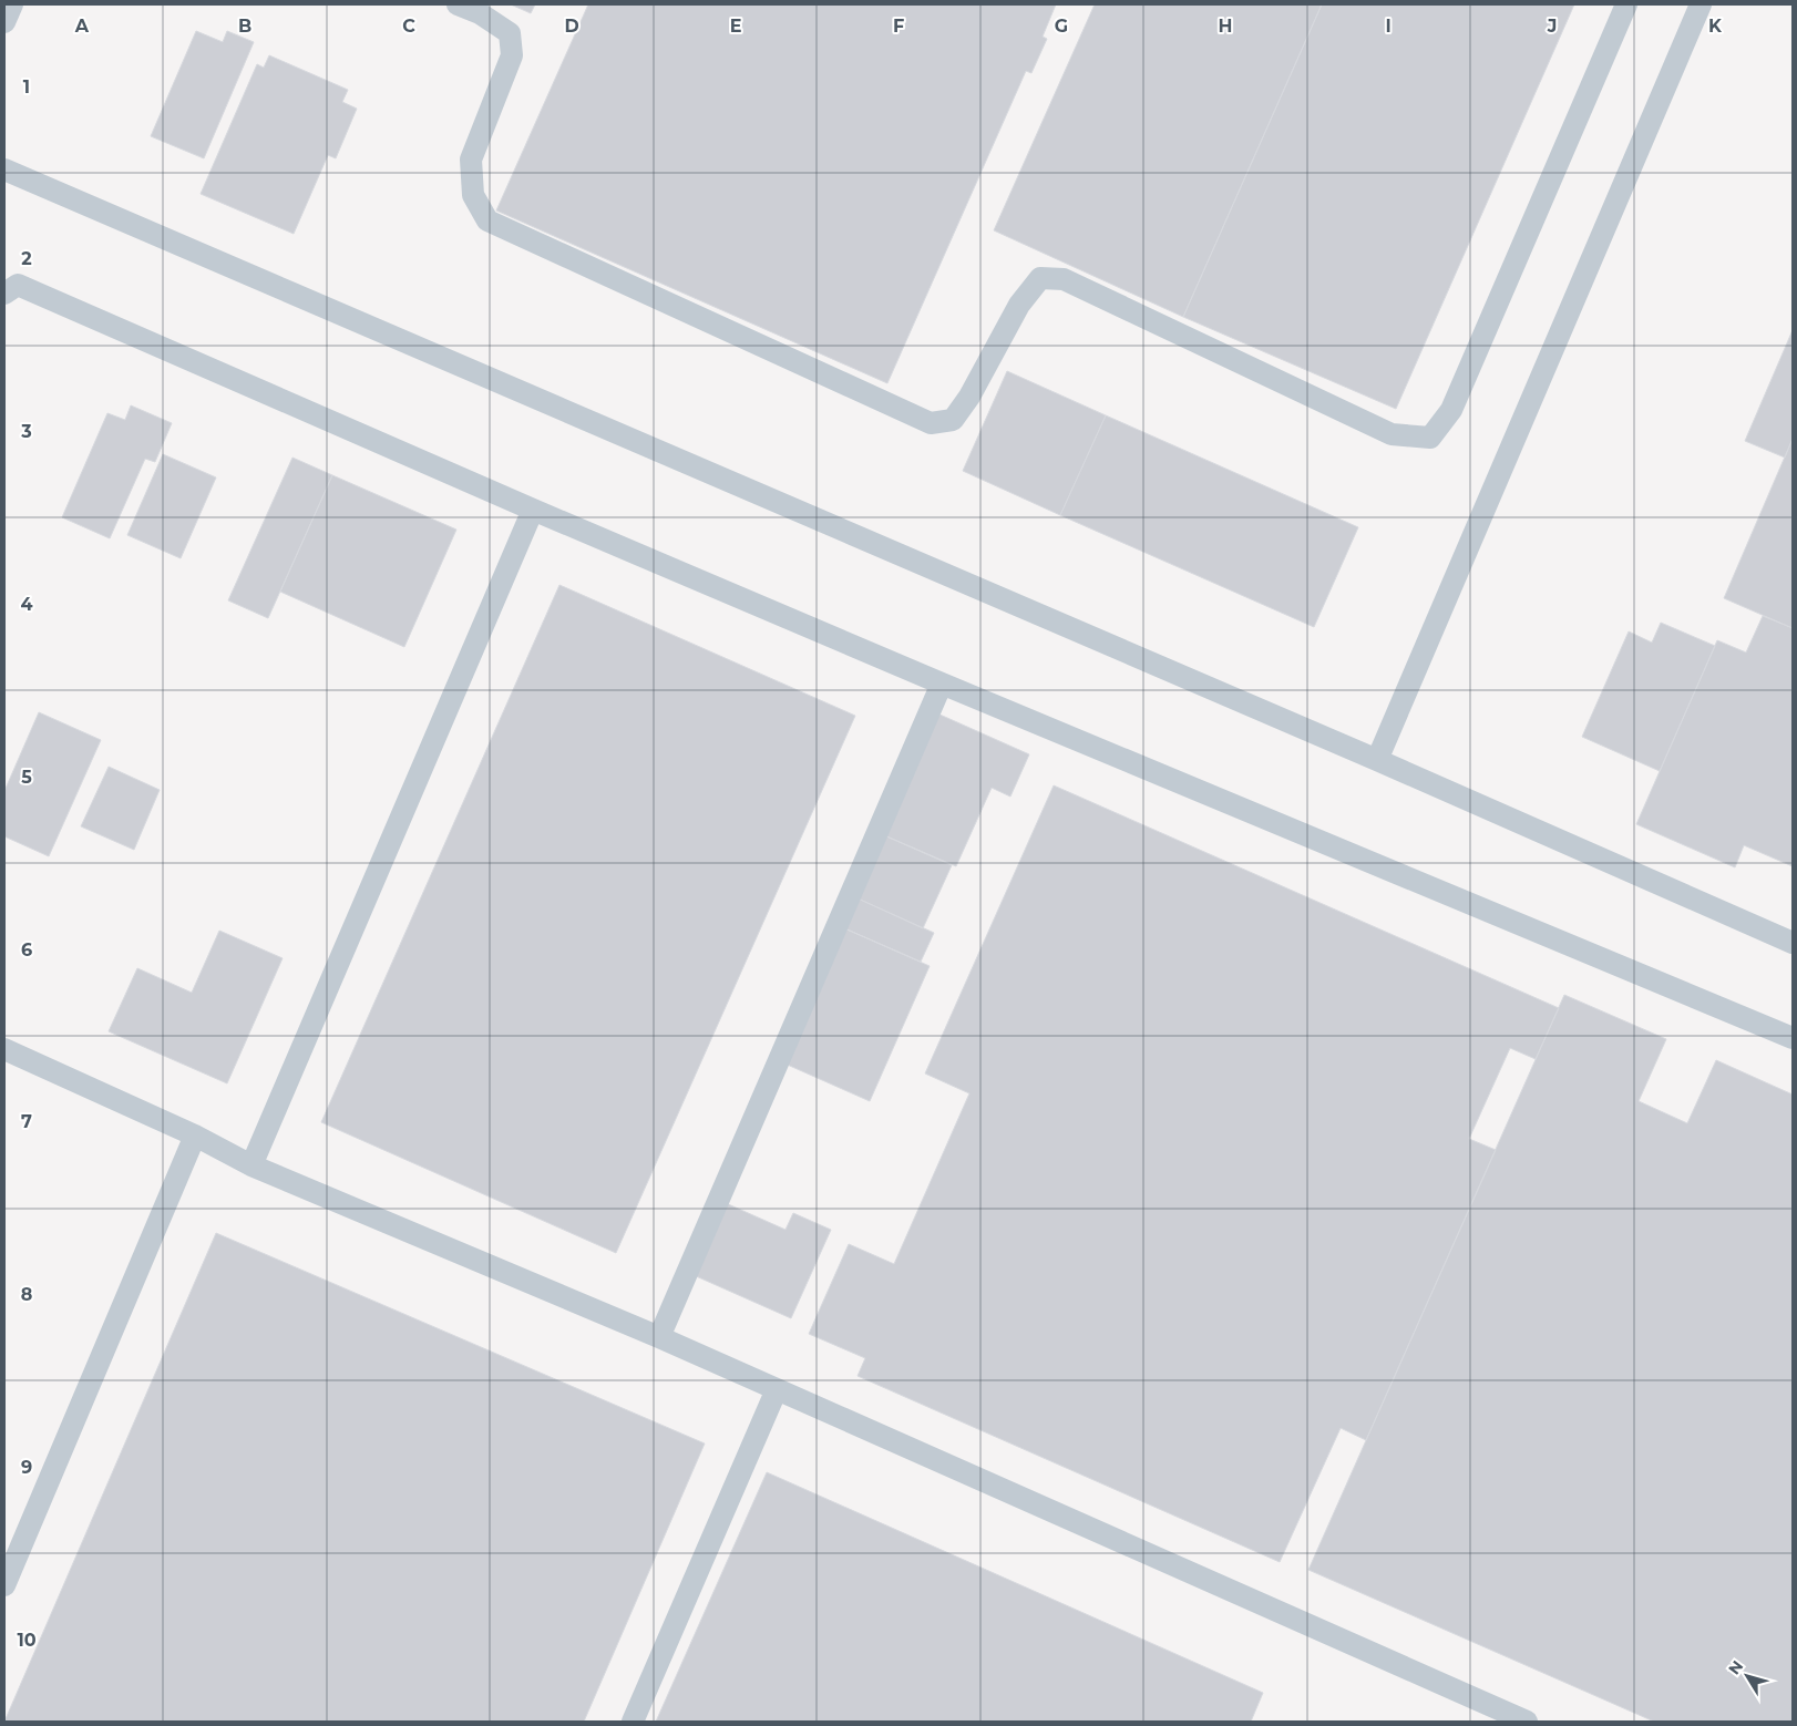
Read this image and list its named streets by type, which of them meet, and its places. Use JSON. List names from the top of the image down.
{
  "north": "top left",
  "grid": {
    "columns": [
      "A",
      "B",
      "C",
      "D",
      "E",
      "F",
      "G",
      "H",
      "I",
      "J",
      "K"
    ],
    "rows": [
      "1",
      "2",
      "3",
      "4",
      "5",
      "6",
      "7",
      "8",
      "9",
      "10"
    ]
  }
}
